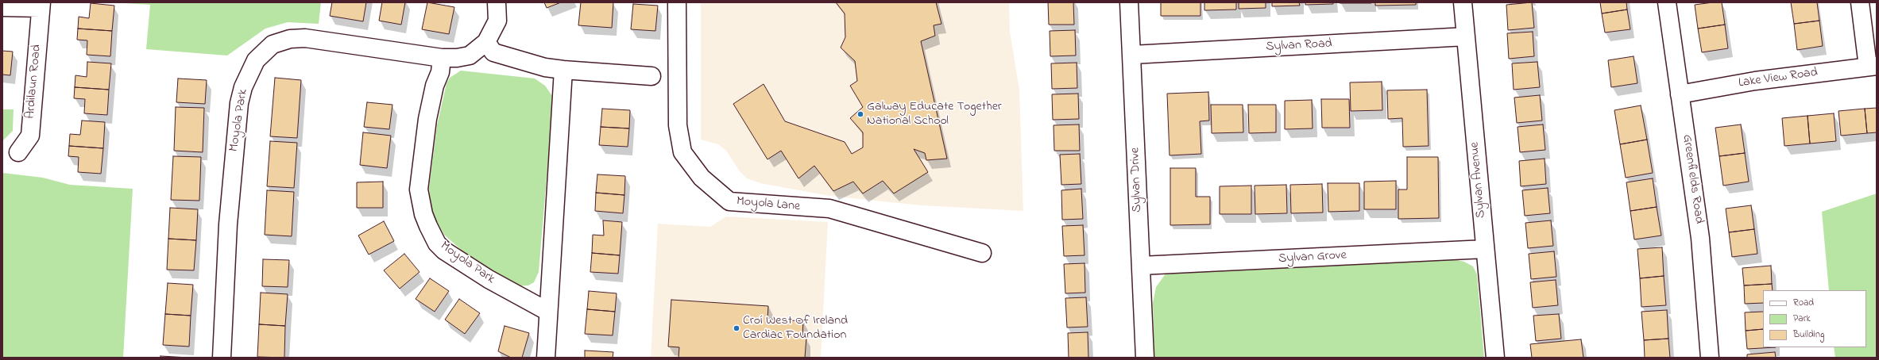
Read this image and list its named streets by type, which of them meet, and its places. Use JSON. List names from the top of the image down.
{
  "streets": {
    "street": [
      "Sylvan Road",
      "Lake View Road",
      "Ardilaun Road",
      "Moyola Park",
      "Greenfields Road",
      "Sylvan Drive",
      "Sylvan Avenue",
      "Moyola Lane",
      "Sylvan Grove"
    ]
  },
  "crossings": [
    ["Sylvan Road", "Sylvan Drive"],
    ["Sylvan Road", "Sylvan Avenue"],
    ["Lake View Road", "Greenfields Road"],
    ["Sylvan Drive", "Sylvan Grove"],
    ["Sylvan Avenue", "Sylvan Grove"]
  ],
  "places": ["Galway Educate Together National School", "Croí West Of Ireland Cardiac Foundation"],
  "legend": ["Road", "Park", "Building"]
}
